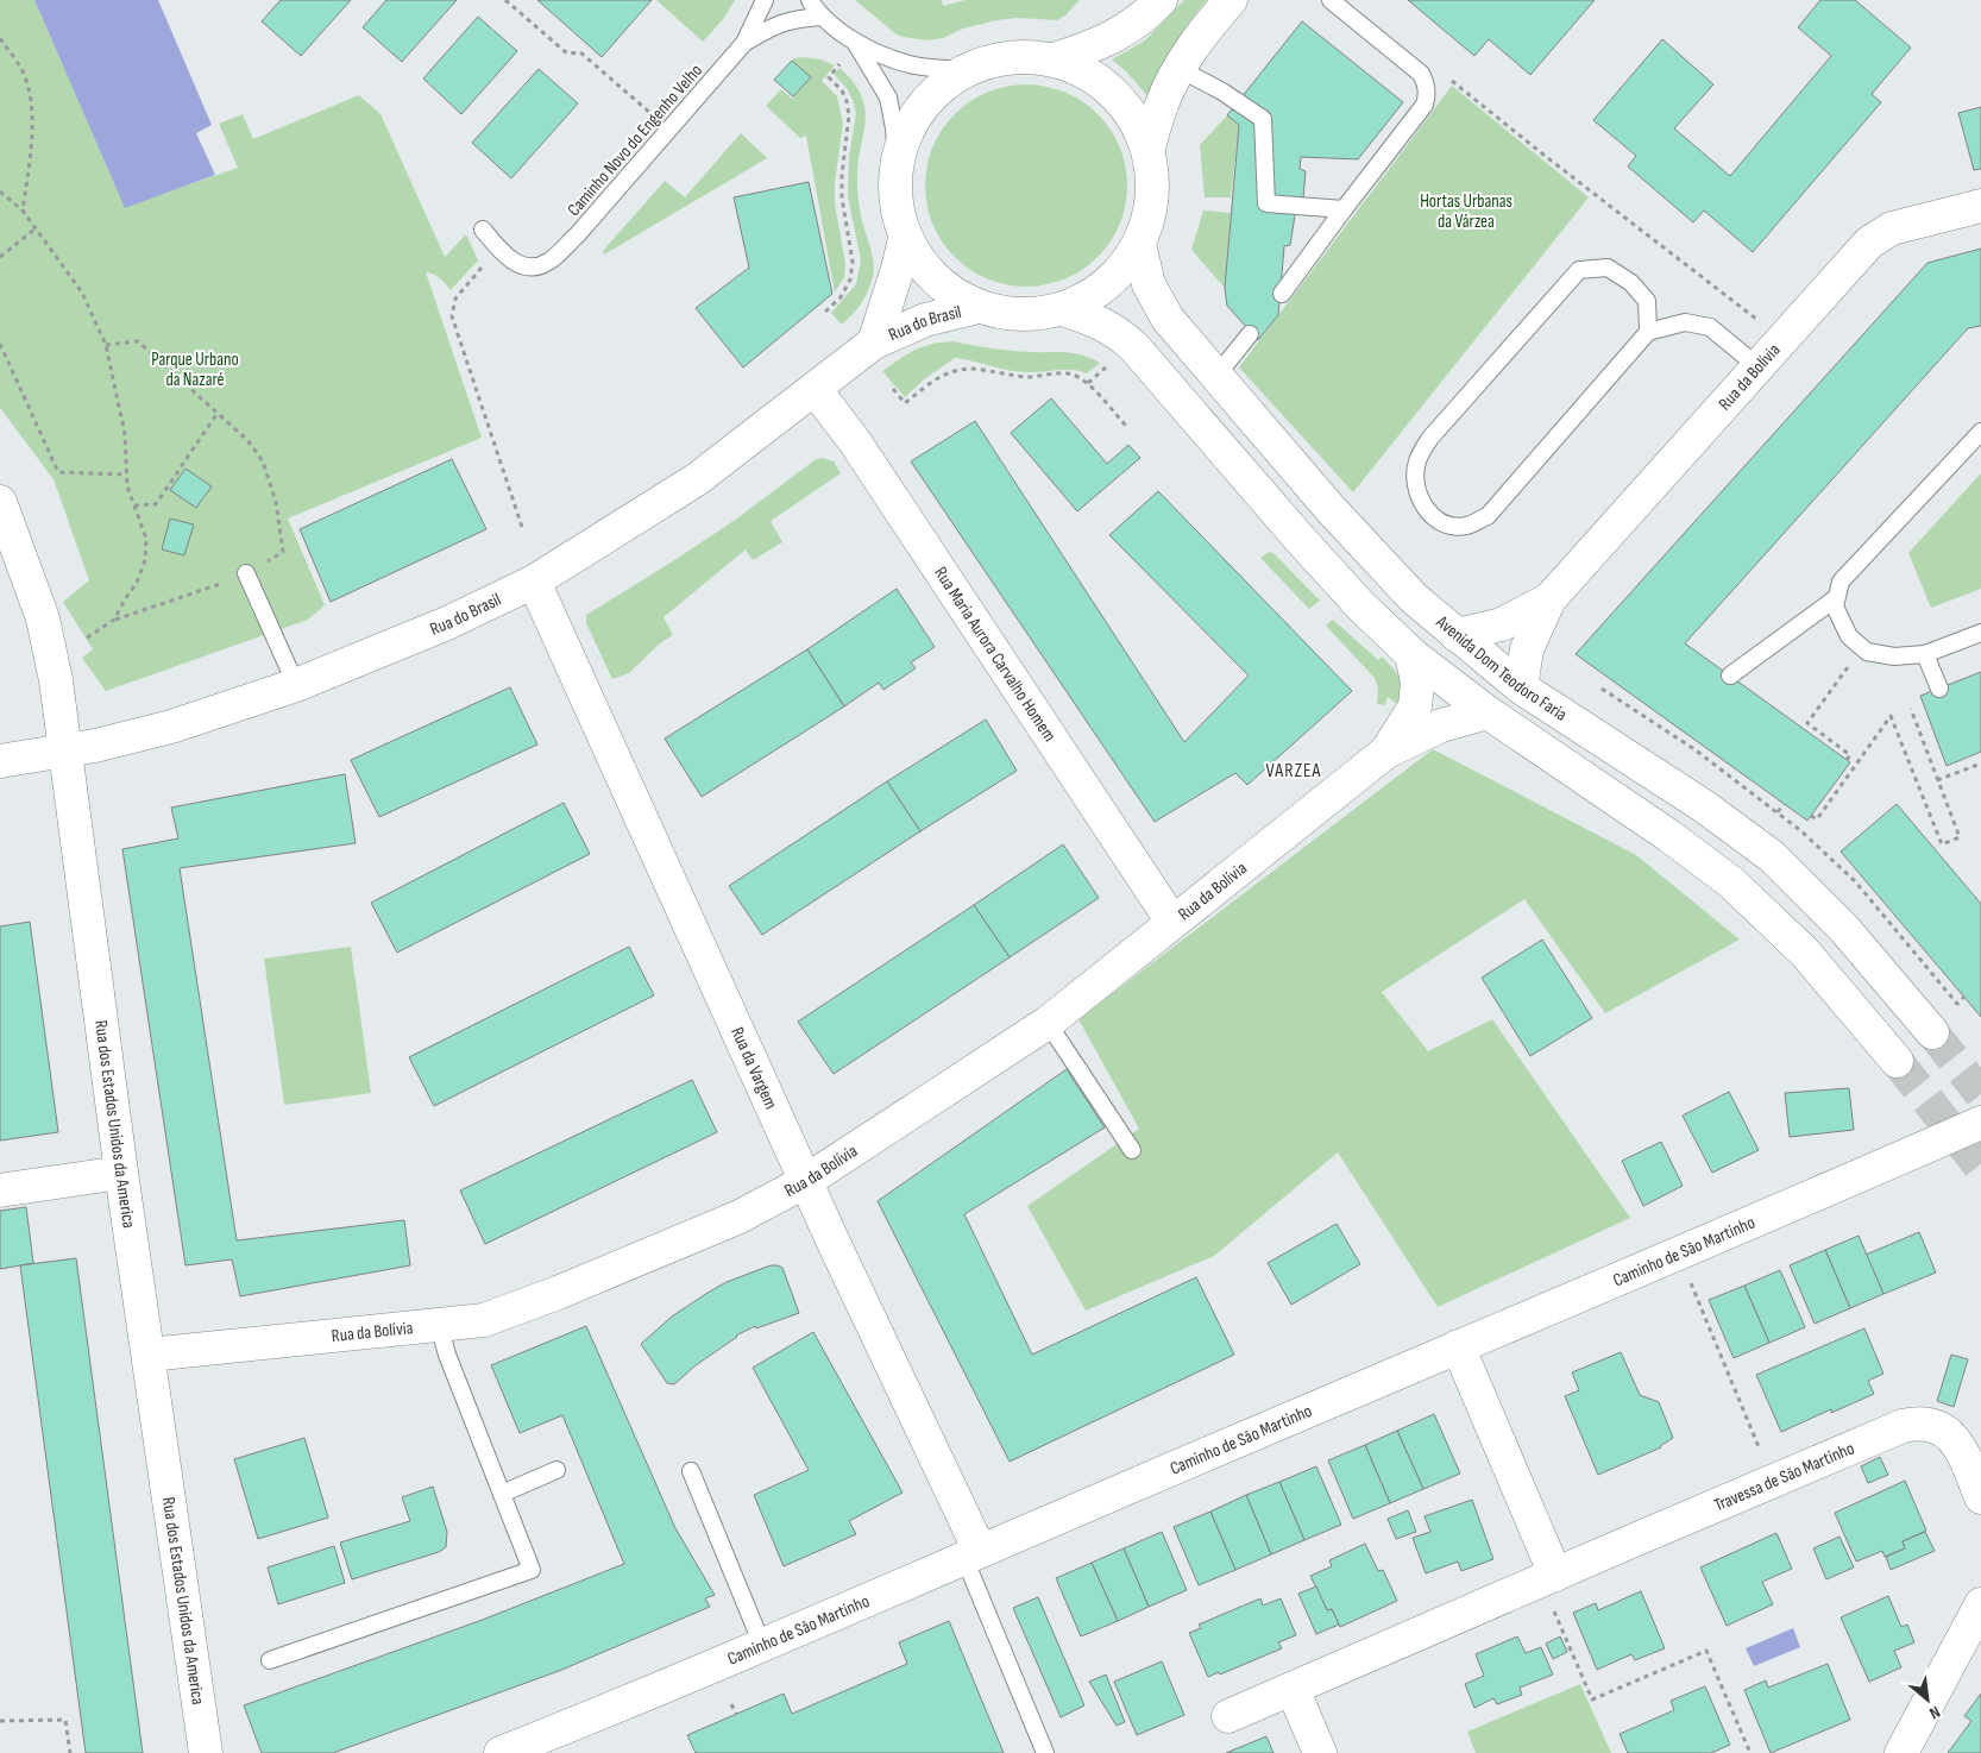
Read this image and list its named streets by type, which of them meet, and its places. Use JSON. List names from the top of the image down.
{
  "streets": {
    "street": [
      "Rua do Brasil",
      "Rua da Bolívia",
      "Rua Maria Aurora Carvalho Homem",
      "Avenida Dom Teodoro Faria",
      "Rua da Vargem",
      "Rua dos Estados Unidos da America",
      "Caminho de São Martinho",
      "Travessa de São Martinho"
    ],
    "lane": ["Caminho Novo do Engenho Velho"]
  },
  "crossings": [
    ["Rua do Brasil", "Rua Maria Aurora Carvalho Homem"],
    ["Rua do Brasil", "Rua da Vargem"],
    ["Rua do Brasil", "Rua dos Estados Unidos da America"],
    ["Rua da Bolívia", "Rua Maria Aurora Carvalho Homem"],
    ["Rua da Bolívia", "Avenida Dom Teodoro Faria"],
    ["Rua da Bolívia", "Rua da Vargem"],
    ["Rua da Bolívia", "Rua dos Estados Unidos da America"],
    ["Rua da Vargem", "Caminho de São Martinho"]
  ],
  "districts": ["VARZEA"],
  "parks": ["Hortas Urbanas da Várzea", "Parque Urbano da Nazaré"],
  "north": "bottom right"
}
